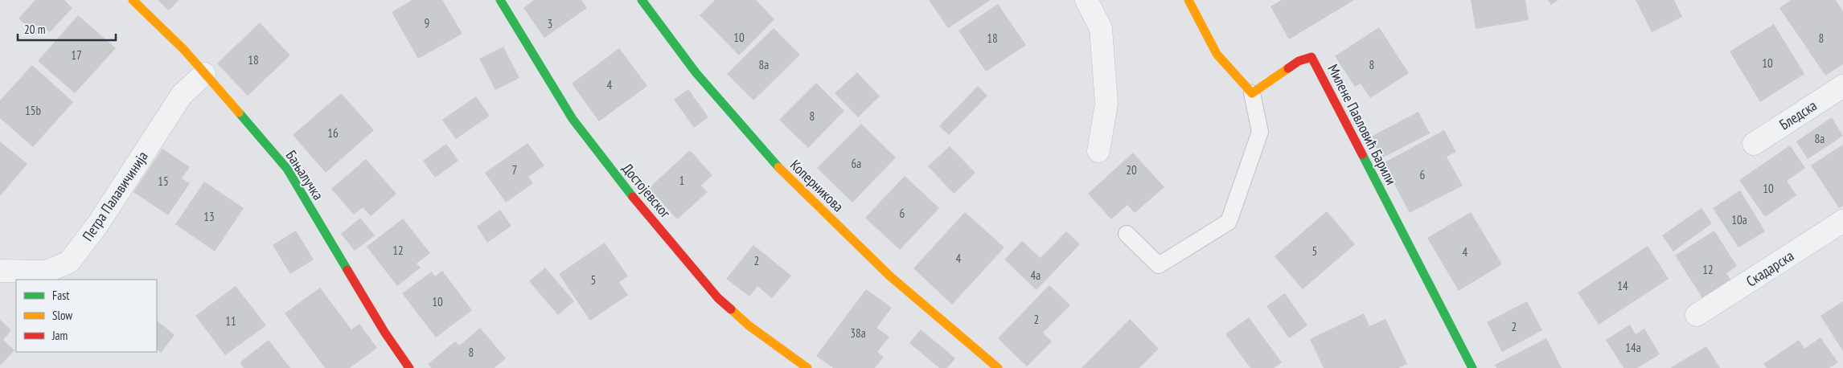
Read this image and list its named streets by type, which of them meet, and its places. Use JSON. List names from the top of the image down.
{
  "streets": {
    "street": [
      "Бледска",
      "Милене Павловић Барили",
      "Бањалучка",
      "Коперникова",
      "Достојевског",
      "Петра Палавичинија",
      "Скадарска"
    ]
  },
  "crossings": [
    ["Бањалучка", "Петра Палавичинија"]
  ],
  "house_numbers": [
    "9",
    "3",
    "10",
    "18",
    "8",
    "17",
    "18",
    "10",
    "8a",
    "8",
    "4",
    "15b",
    "8",
    "16",
    "8a",
    "6a",
    "7",
    "20",
    "6",
    "1",
    "15",
    "10",
    "6",
    "13",
    "10a",
    "12",
    "5",
    "4",
    "4",
    "2",
    "12",
    "4a",
    "5",
    "14",
    "10",
    "2",
    "11",
    "2",
    "38a",
    "14a",
    "8"
  ],
  "legend": ["Fast", "Slow", "Jam"],
  "scale_bar": "20 m"
}
